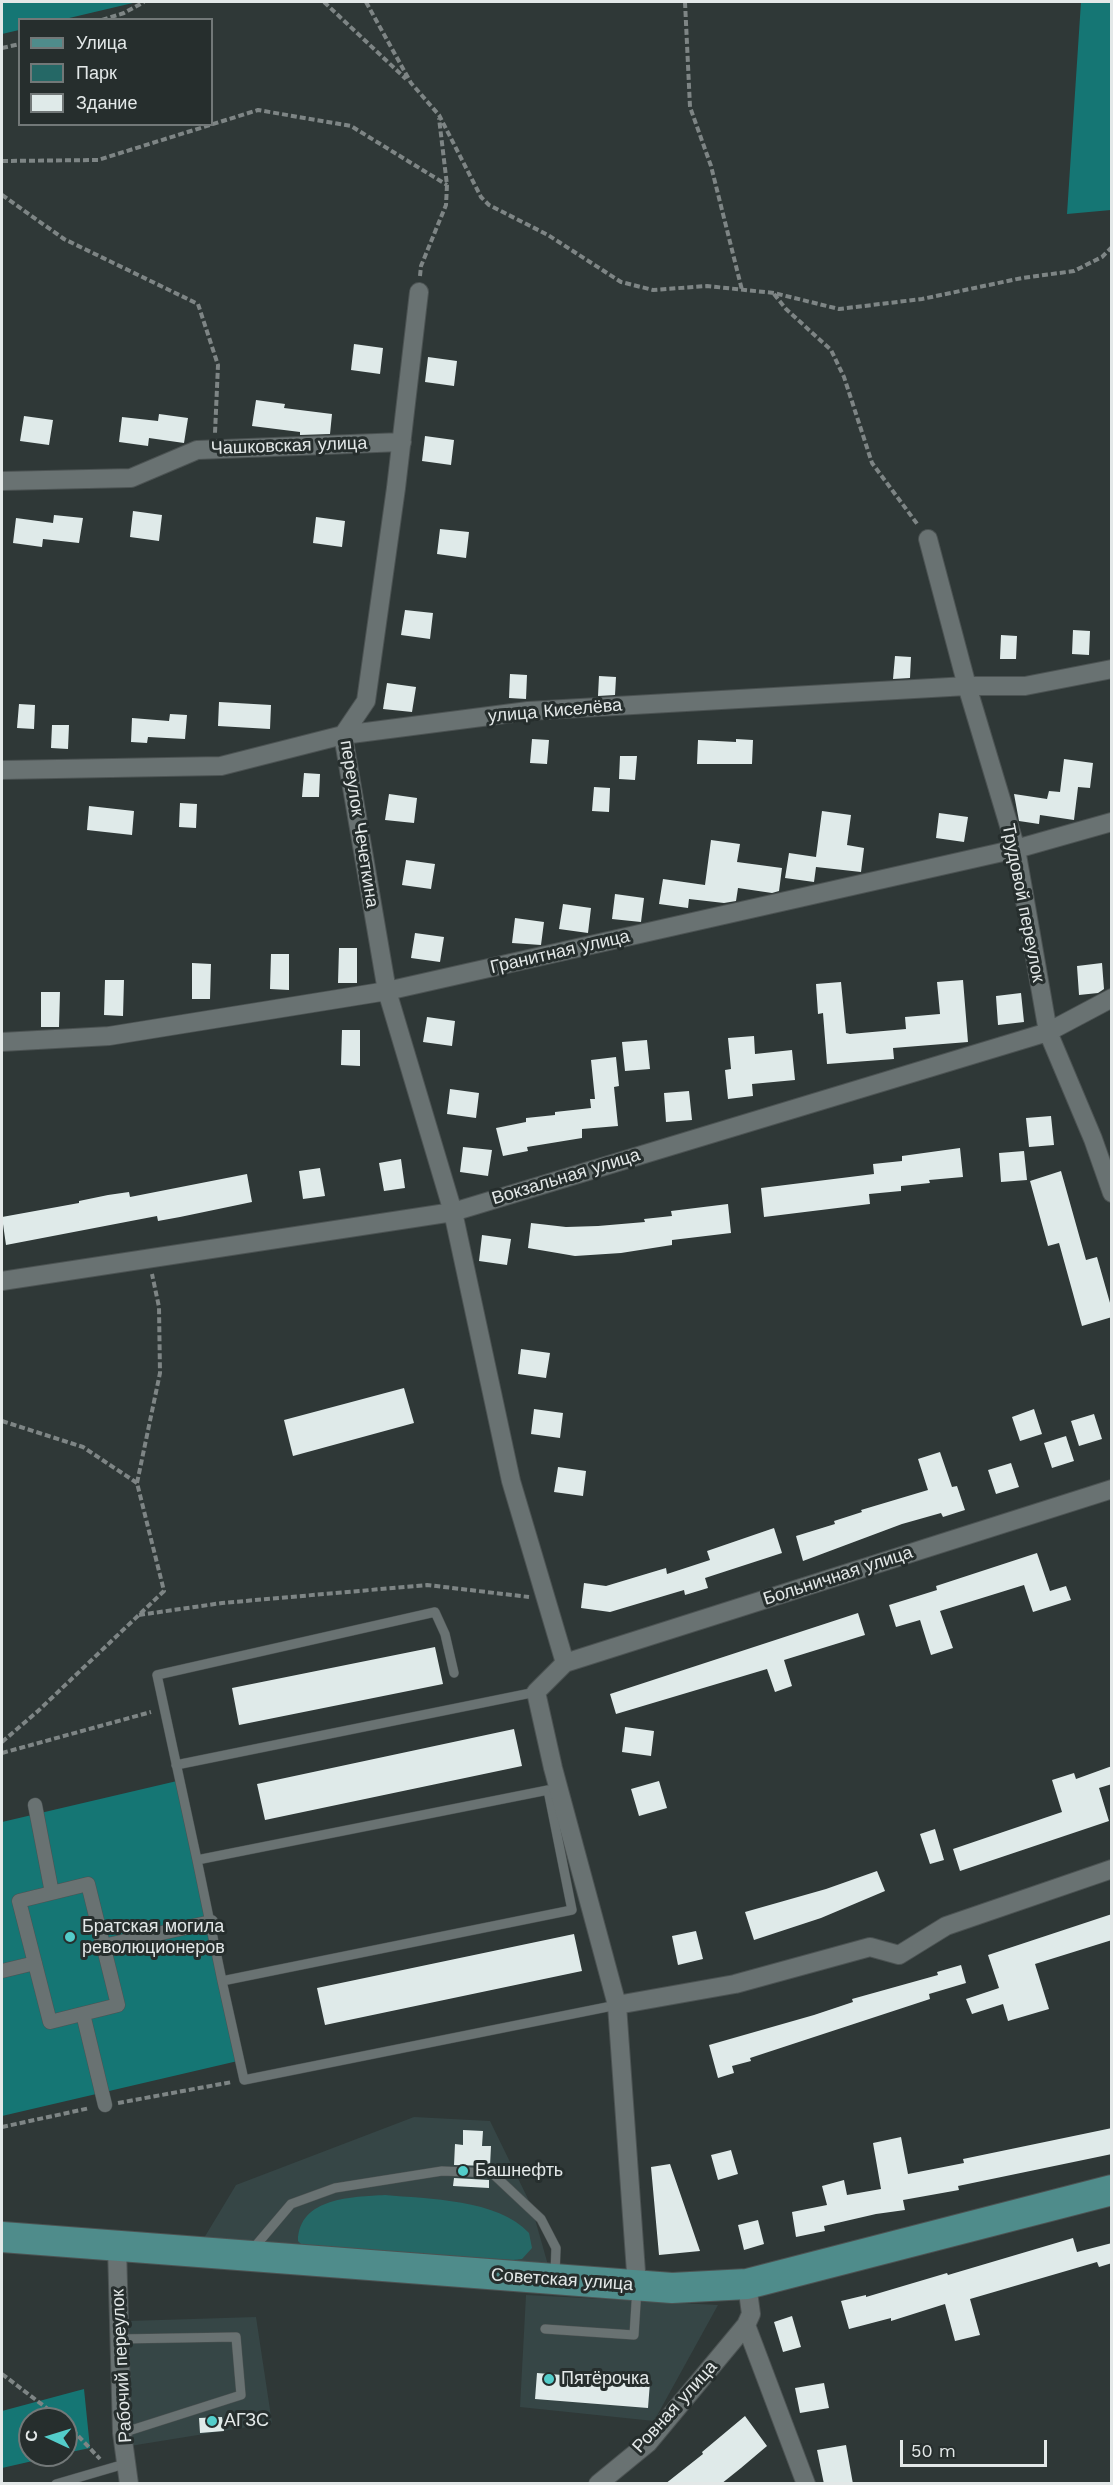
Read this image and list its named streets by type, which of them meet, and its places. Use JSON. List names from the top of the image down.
{
  "streets": {
    "main road": ["Советская улица"],
    "street": [
      "Чашковская улица",
      "улица Киселёва",
      "переулок Чечеткина",
      "Трудовой переулок",
      "Гранитная улица",
      "Вокзальная улица",
      "Больничная улица",
      "Рабочий переулок",
      "Ровная улица"
    ]
  },
  "crossings": [
    ["Чашковская улица", "переулок Чечеткина"],
    ["улица Киселёва", "переулок Чечеткина"],
    ["улица Киселёва", "Трудовой переулок"],
    ["переулок Чечеткина", "Гранитная улица"],
    ["переулок Чечеткина", "Вокзальная улица"],
    ["переулок Чечеткина", "Больничная улица"],
    ["Трудовой переулок", "Гранитная улица"],
    ["Трудовой переулок", "Вокзальная улица"],
    ["Советская улица", "Рабочий переулок"]
  ],
  "places": [
    "Братская могила революционеров",
    "Башнефть",
    "Пятёрочка",
    "АГЗС"
  ],
  "legend": ["Улица", "Парк", "Здание"],
  "scale_bar": "50 m",
  "north": "left"
}
